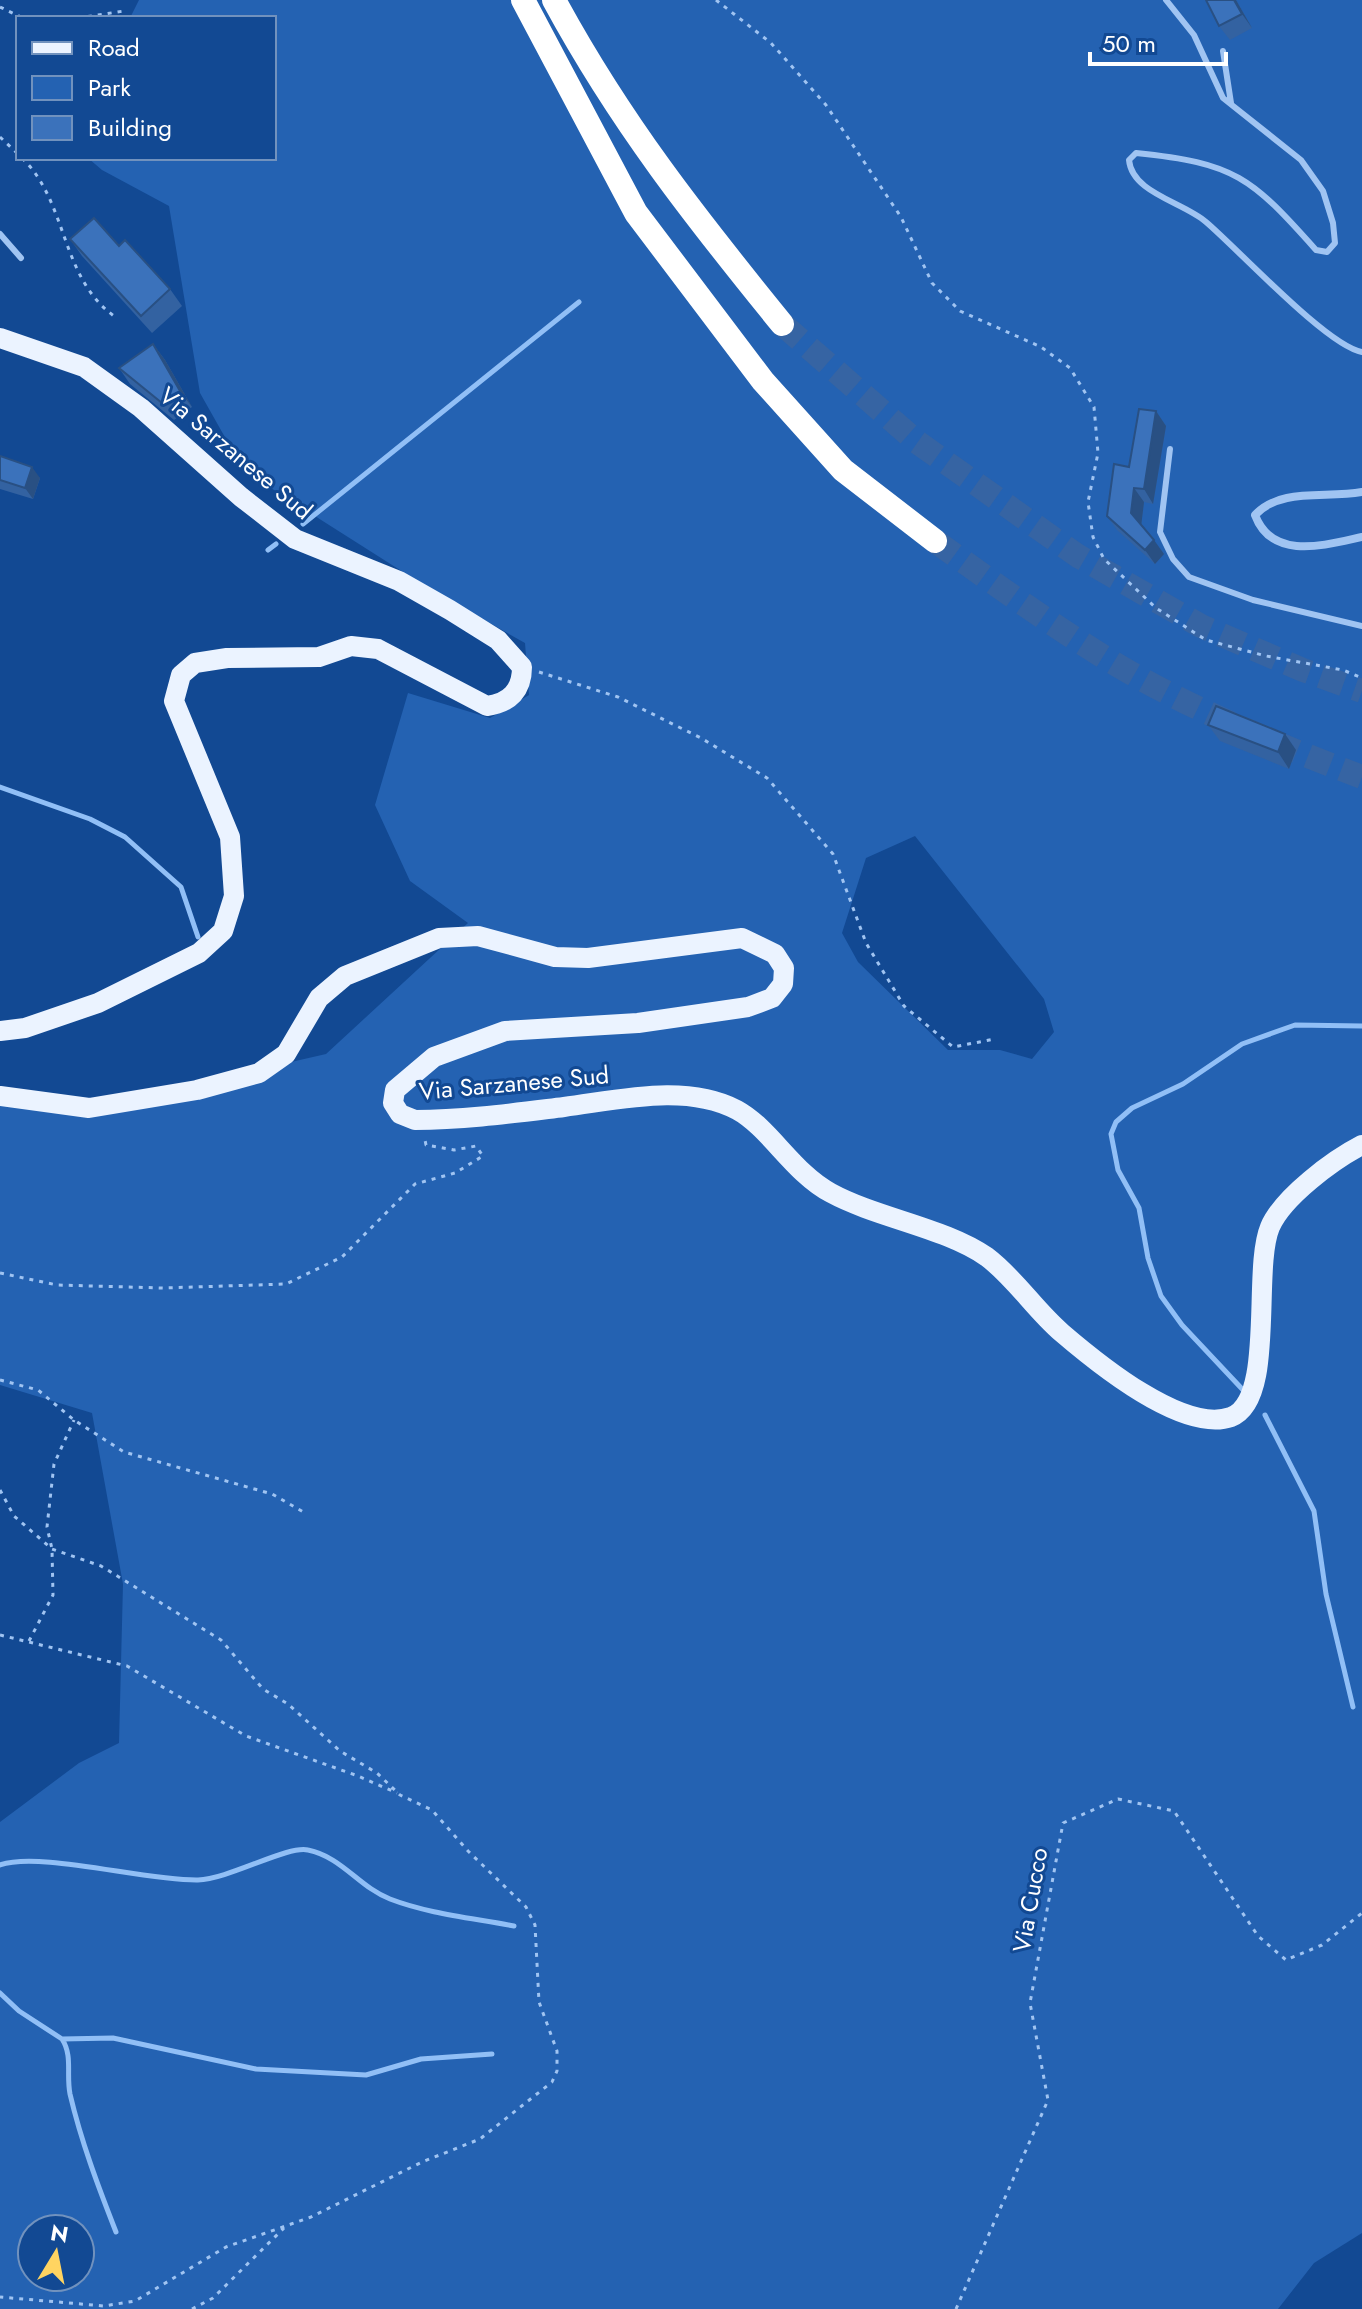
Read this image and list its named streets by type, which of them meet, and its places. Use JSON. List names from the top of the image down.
{
  "streets": {
    "main road": ["Via Sarzanese Sud"],
    "path": ["Via Cucco"]
  },
  "legend": ["Road", "Park", "Building"],
  "scale_bar": "50 m",
  "north": "top"
}
